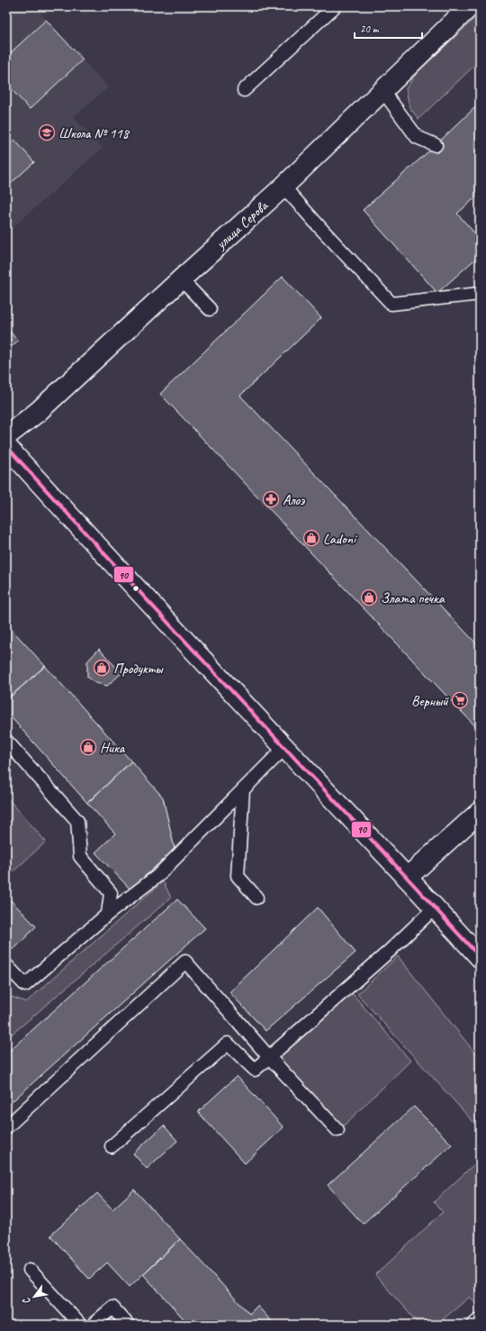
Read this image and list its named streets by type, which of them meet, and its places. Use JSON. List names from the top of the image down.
{
  "streets": {
    "street": ["улица Серова"]
  },
  "places": {
    "school or university": ["Школа № 118"],
    "pharmacy": ["Алоэ"],
    "shop": [
      "Ladoni",
      "Злата печка",
      "Продукты",
      "Ника"
    ],
    "supermarket": ["Верный"]
  },
  "lines": ["transit line 90"],
  "scale_bar": "20 m",
  "north": "bottom left"
}
